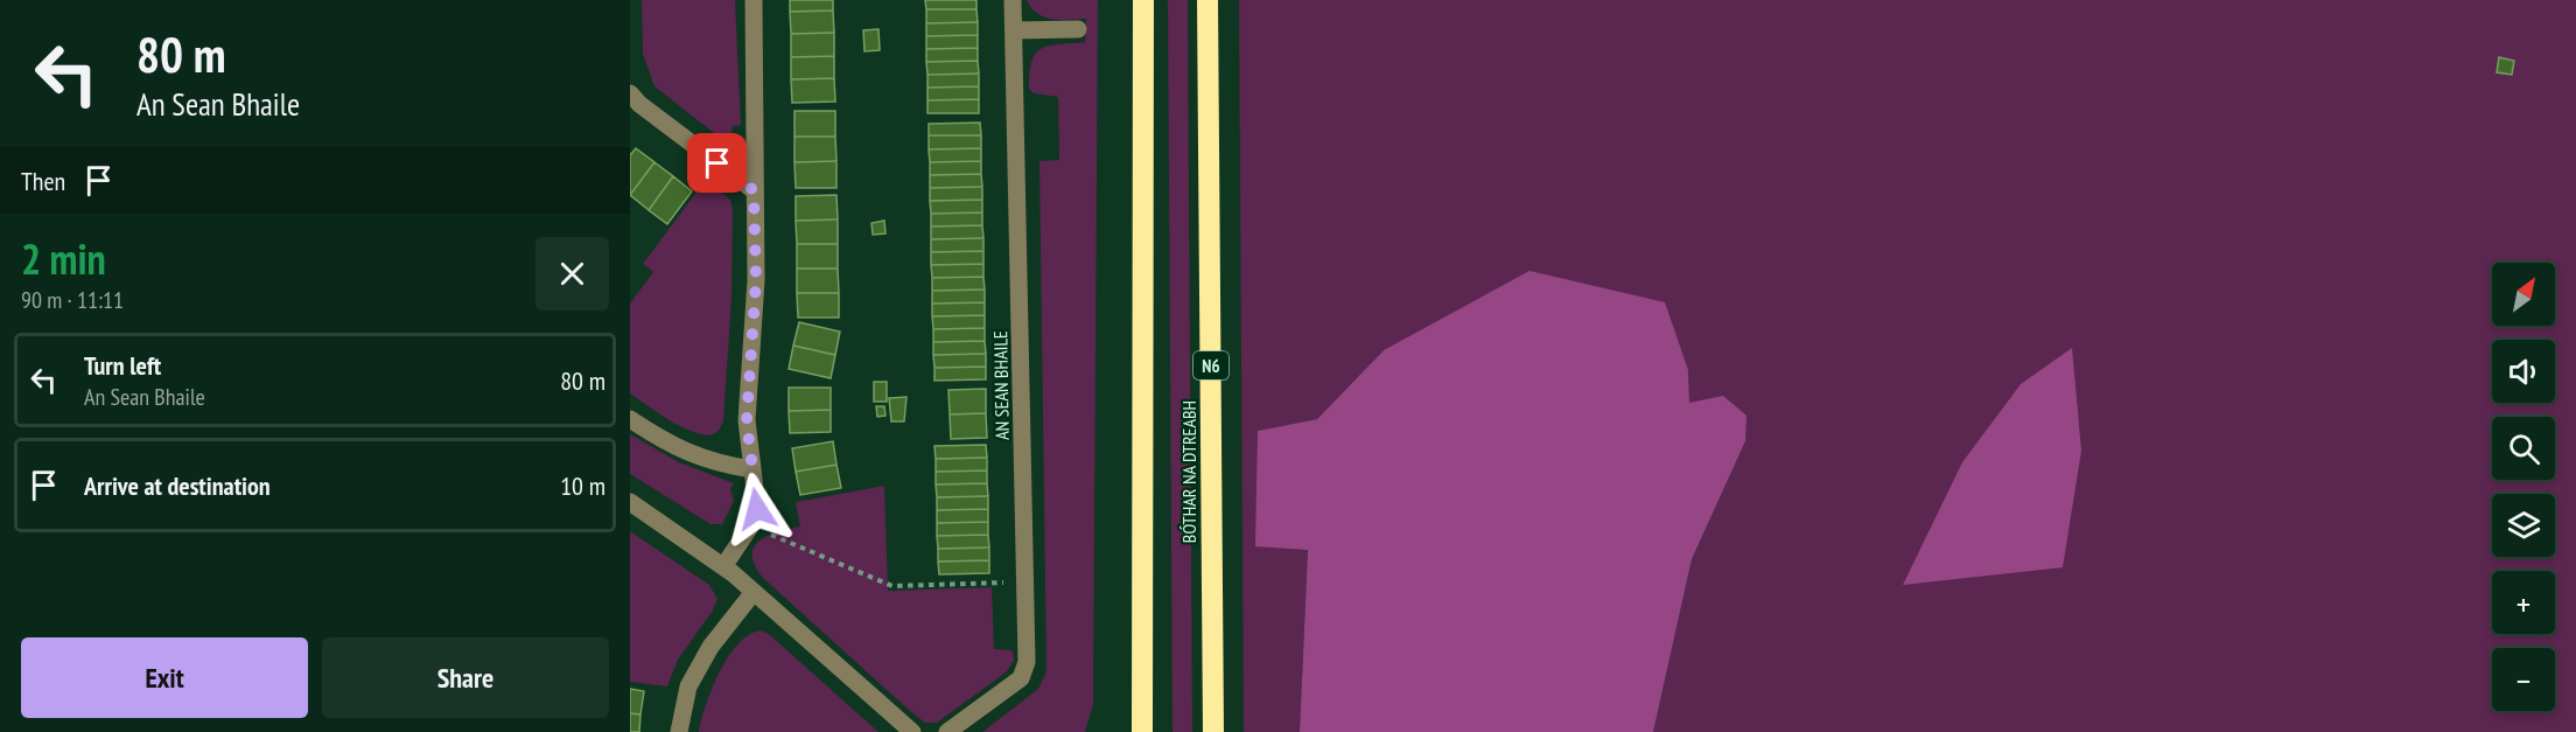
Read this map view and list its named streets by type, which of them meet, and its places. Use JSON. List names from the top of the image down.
{
  "streets": {
    "highway": ["N6", "BÓTHAR NA DTREABH"],
    "street": ["AN SEAN BHAILE"]
  },
  "north": "top right",
  "page": {
    "turn": ["80 m", "An Sean Bhaile"],
    "then": "Then",
    "heading": ["2 min", "90 m · 11:11"],
    "map_buttons": ["+", "−"],
    "list": [
      {
        "name": "Turn left",
        "note": "An Sean Bhaile",
        "value": "80 m"
      },
      {
        "name": "Arrive at destination",
        "value": "10 m"
      }
    ],
    "buttons": ["Exit", "Share"]
  }
}
